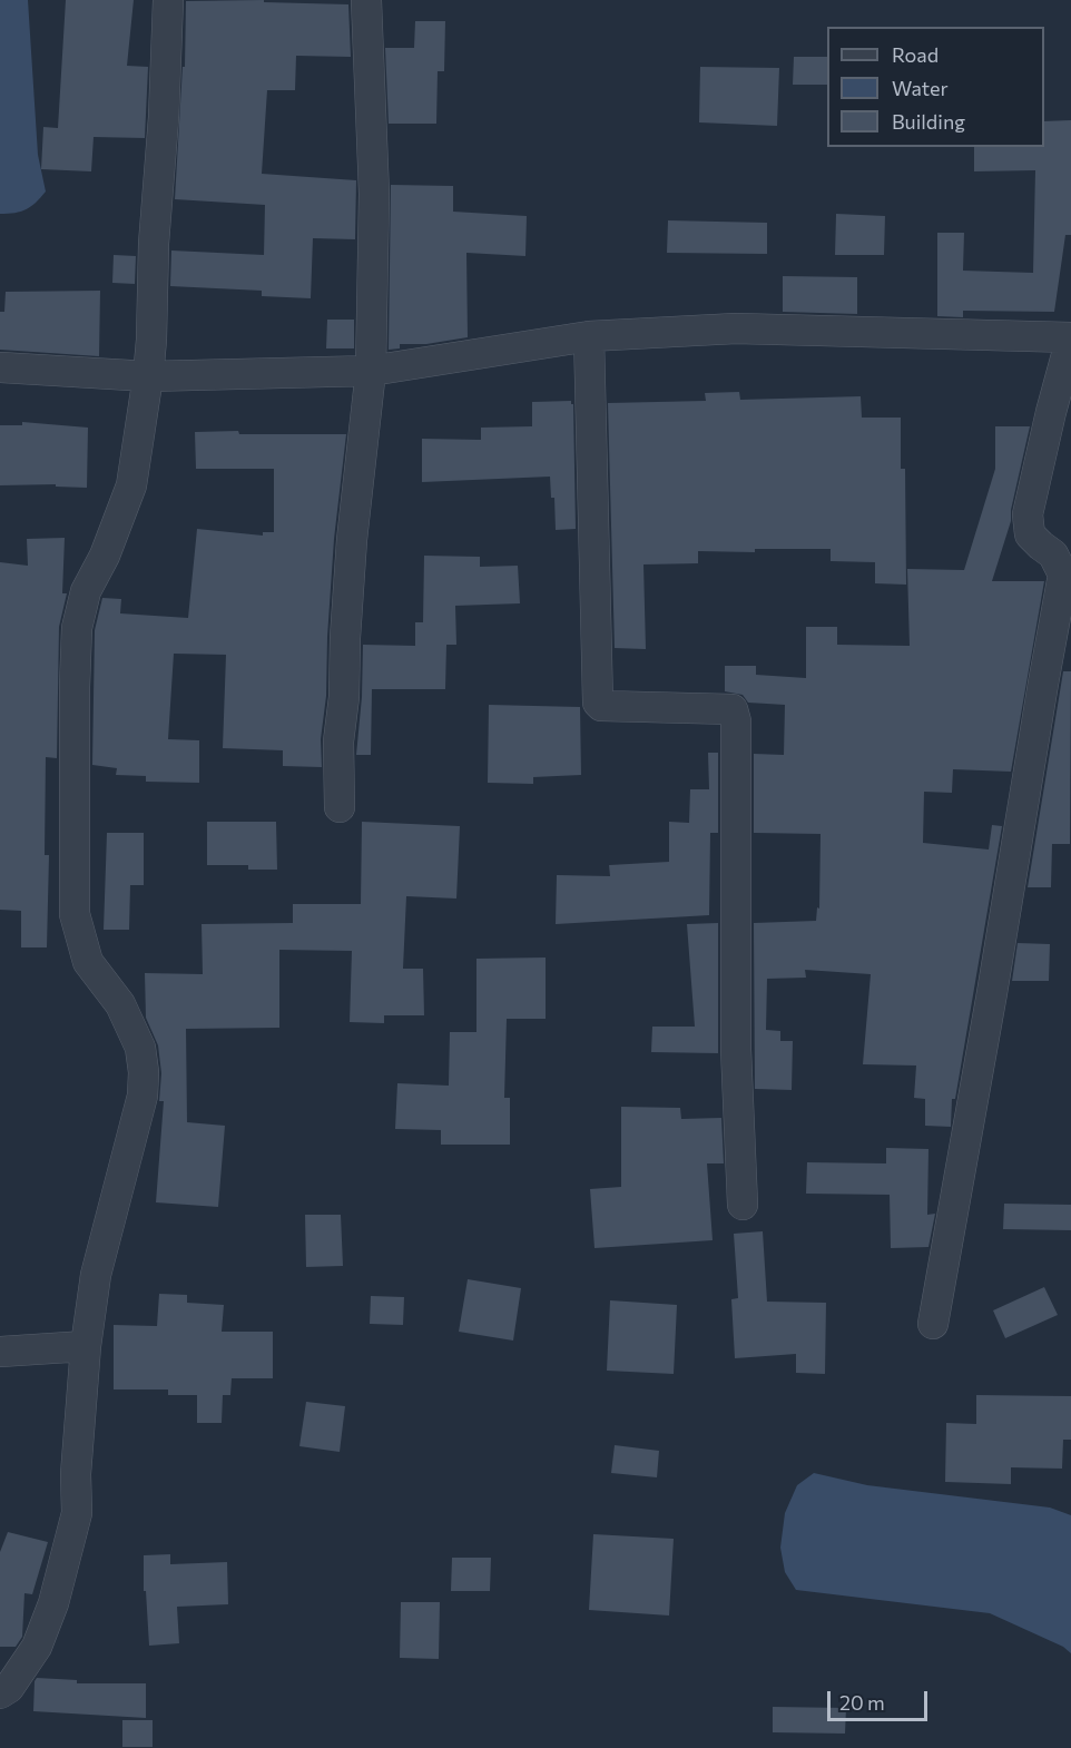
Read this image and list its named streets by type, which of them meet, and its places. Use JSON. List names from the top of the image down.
{
  "legend": ["Road", "Water", "Building"],
  "scale_bar": "20 m"
}
